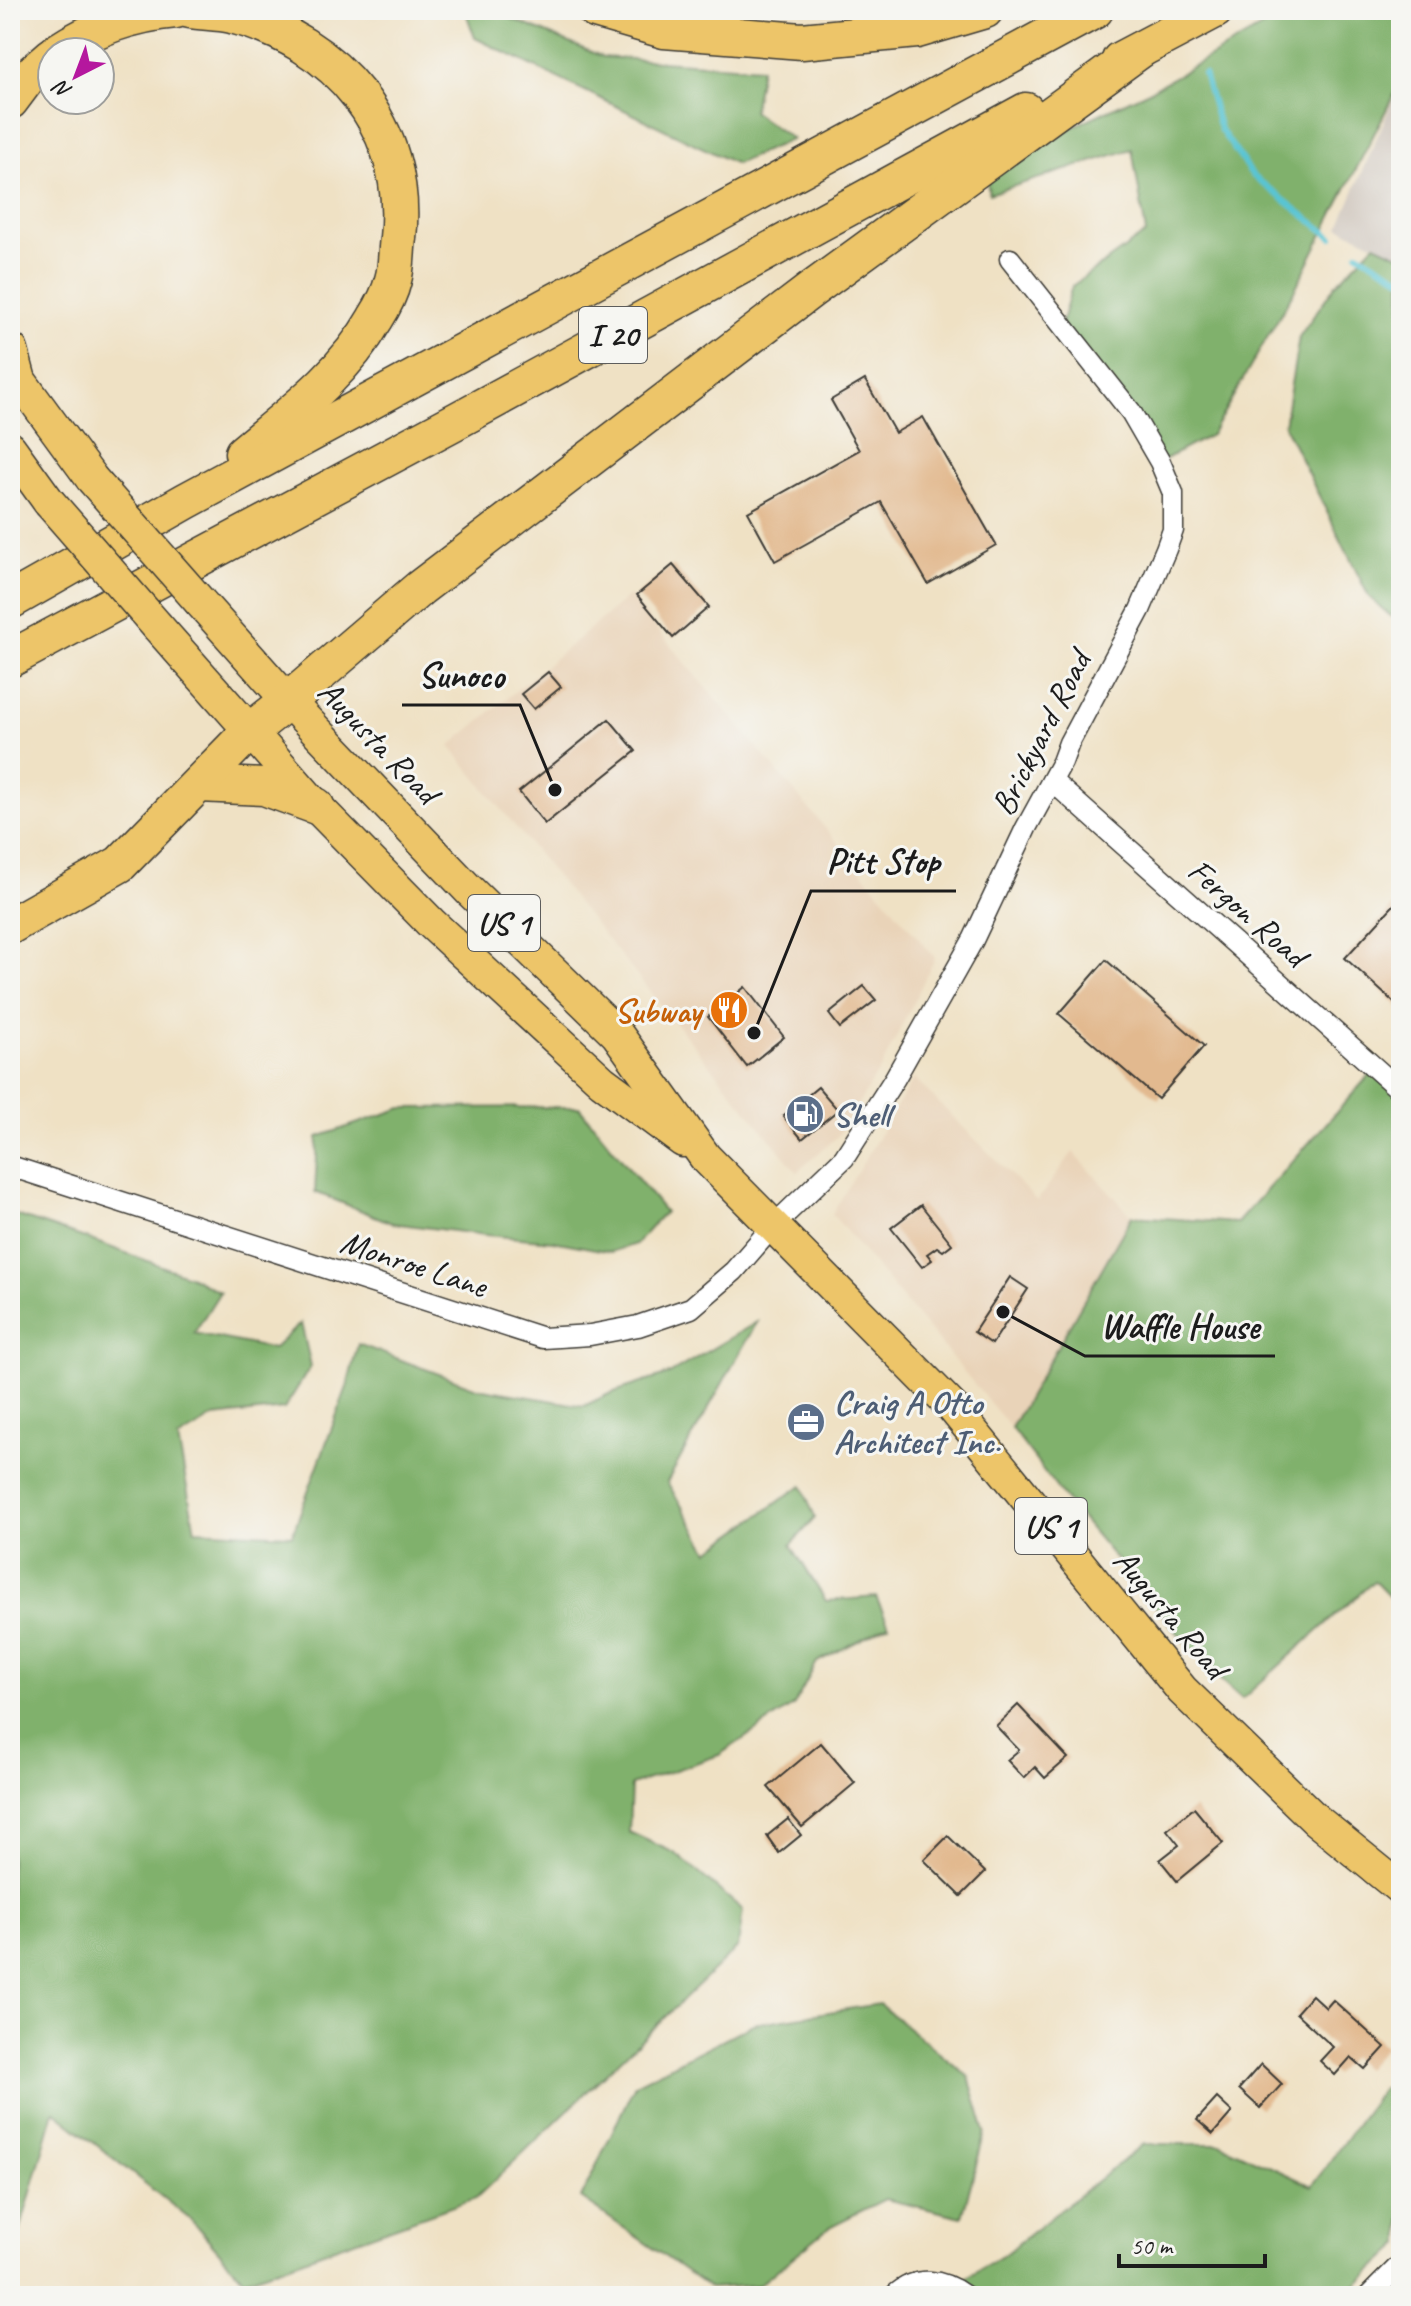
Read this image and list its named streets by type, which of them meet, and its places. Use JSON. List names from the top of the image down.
{
  "streets": {
    "highway": ["I 20"],
    "main road": ["Augusta Road", "US 1"],
    "street": ["Brickyard Road", "Fergon Road", "Monroe Lane"]
  },
  "crossings": [
    ["Brickyard Road", "Augusta Road"],
    ["Brickyard Road", "Fergon Road"],
    ["Brickyard Road", "Monroe Lane"],
    ["Augusta Road", "Monroe Lane"]
  ],
  "places": {
    "other": ["Sunoco", "Pitt Stop", "Waffle House"],
    "restaurant": ["Subway"],
    "fuel station": ["Shell"],
    "office": ["Craig A Otto Architect Inc."]
  },
  "scale_bar": "50 m",
  "north": "bottom left"
}
